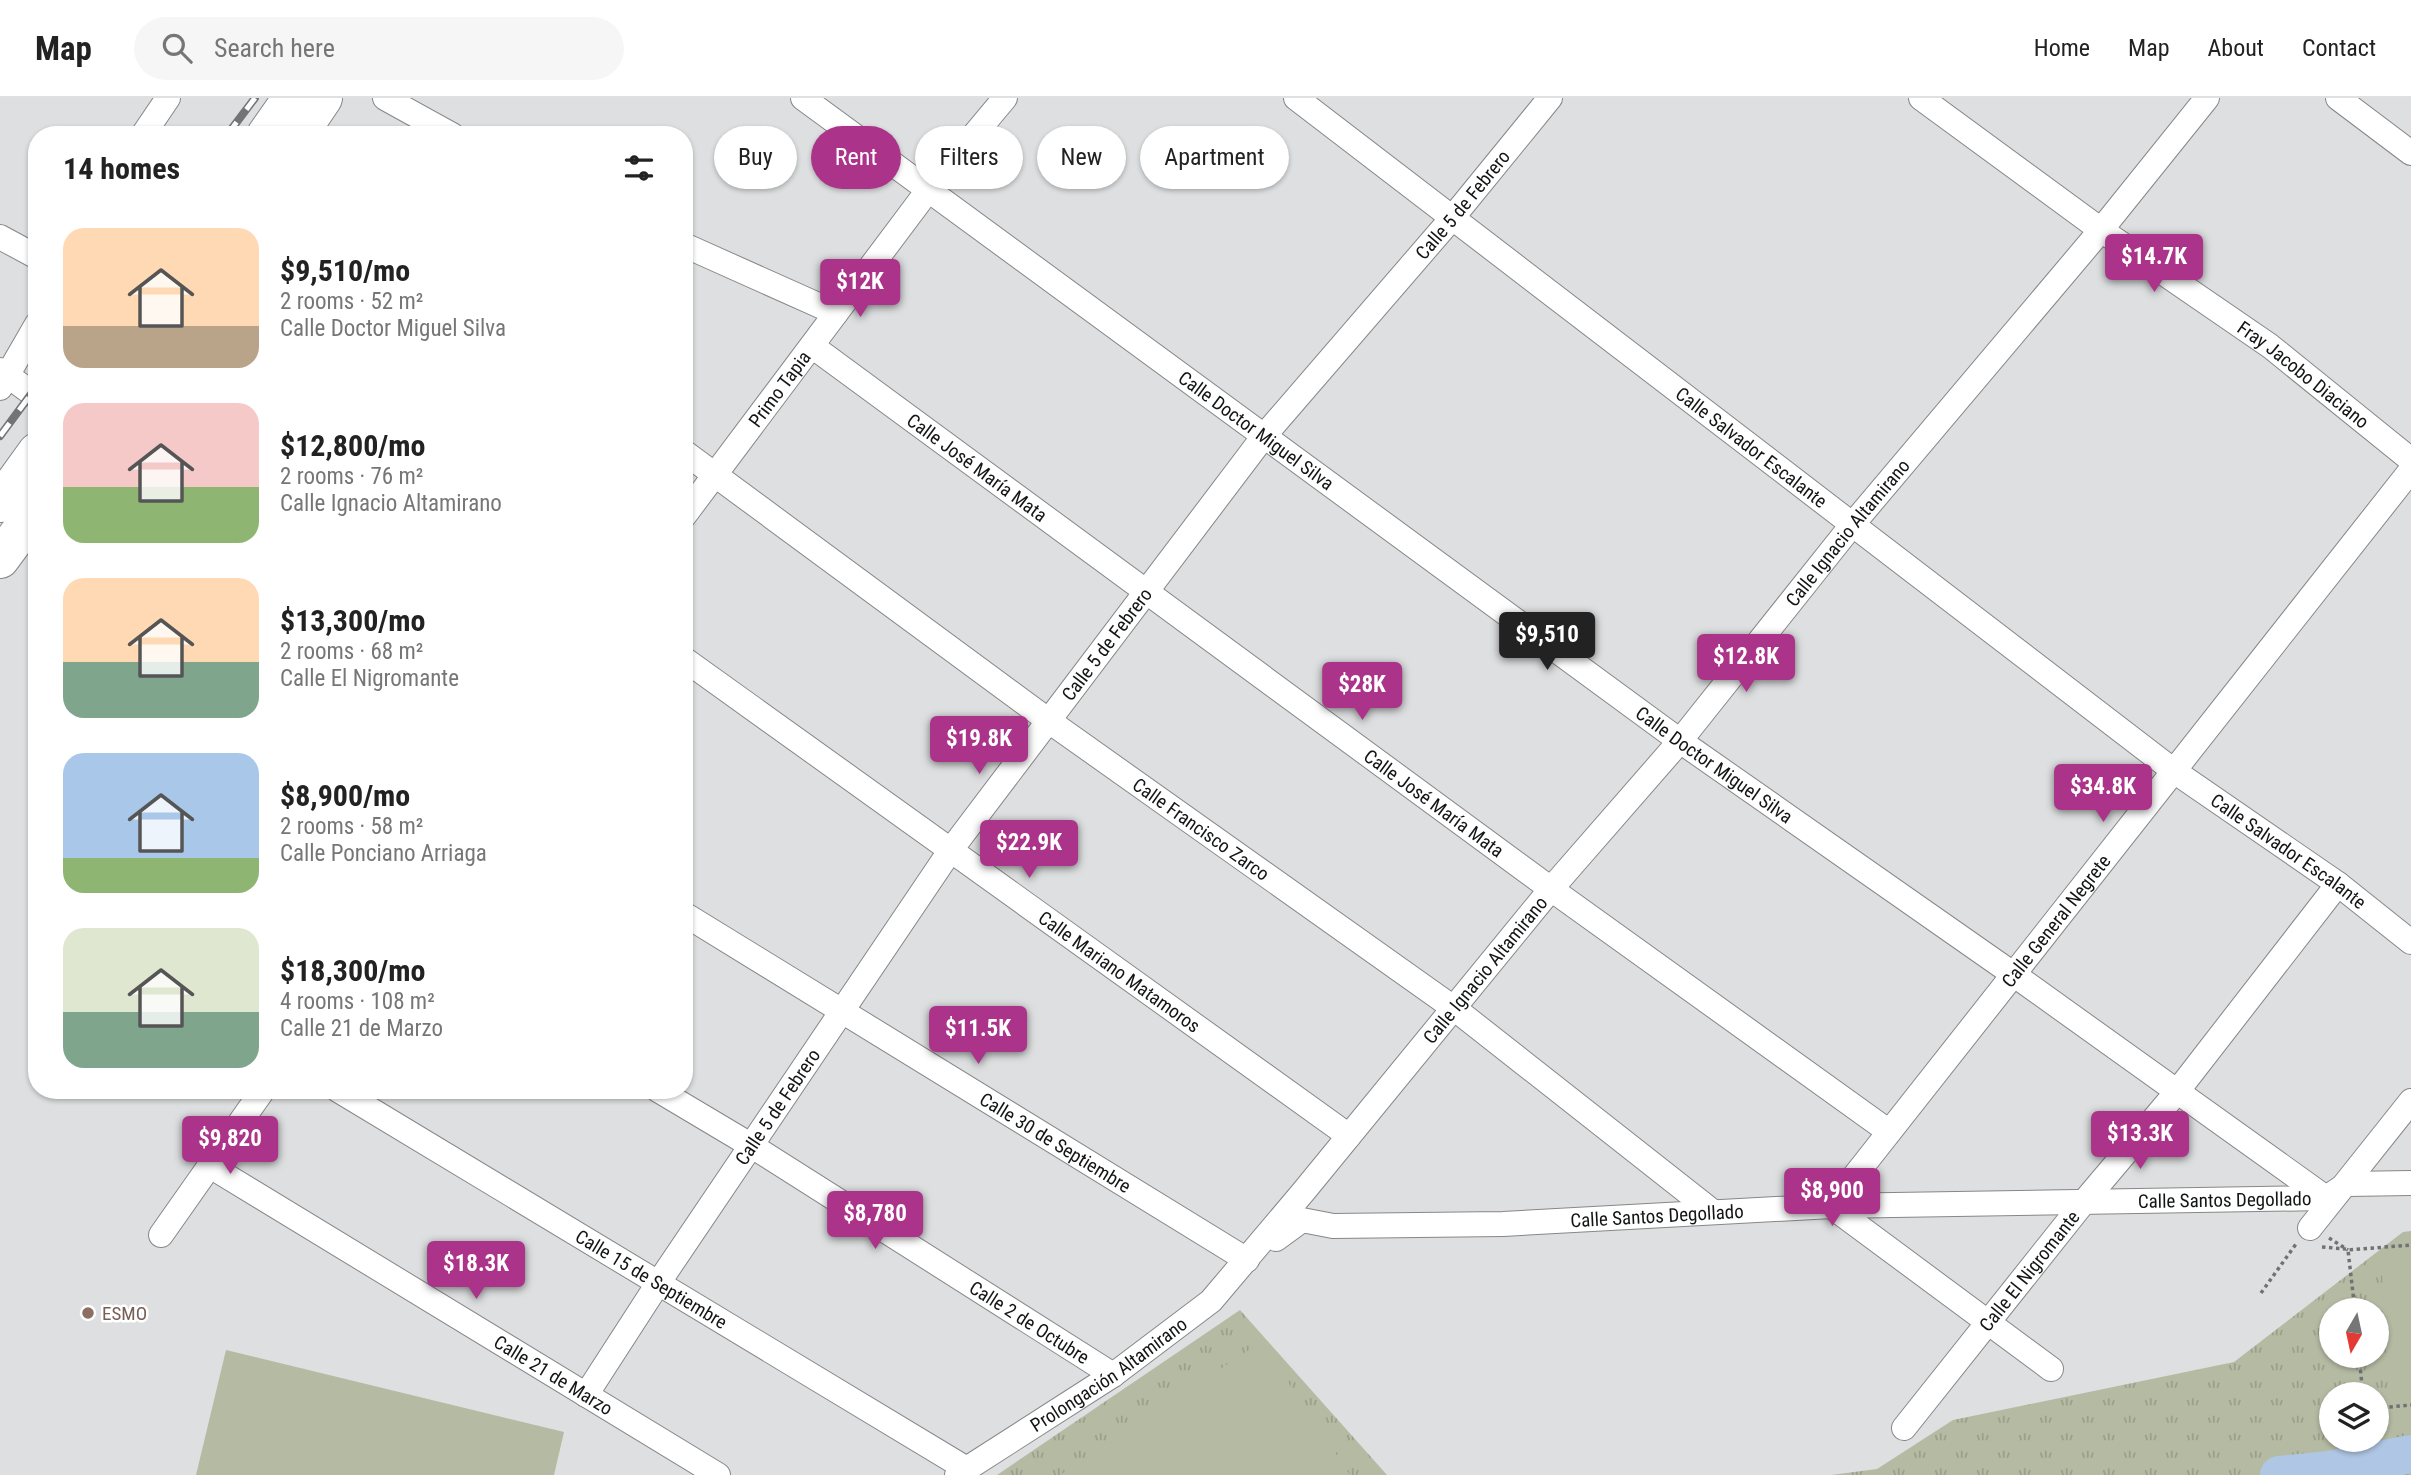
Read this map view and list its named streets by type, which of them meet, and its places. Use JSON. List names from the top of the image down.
{
  "streets": {
    "street": [
      "Calle 5 de Febrero",
      "Fray Jacobo Diaciano",
      "Primo Tapia",
      "Calle Doctor Miguel Silva",
      "Calle Salvador Escalante",
      "Calle José María Mata",
      "Calle Ignacio Altamirano",
      "Calle Francisco Zarco",
      "Calle General Negrete",
      "Calle Mariano Matamoros",
      "Calle 30 de Septiembre",
      "Calle Santos Degollado",
      "Calle El Nigromante",
      "Calle 15 de Septiembre",
      "Calle 2 de Octubre",
      "Prolongación Altamirano",
      "Calle 21 de Marzo"
    ]
  },
  "crossings": [
    ["Calle 5 de Febrero", "Calle Doctor Miguel Silva"],
    ["Calle 5 de Febrero", "Calle Salvador Escalante"],
    ["Calle 5 de Febrero", "Calle José María Mata"],
    ["Calle 5 de Febrero", "Calle Francisco Zarco"],
    ["Calle 5 de Febrero", "Calle Mariano Matamoros"],
    ["Calle 5 de Febrero", "Calle 30 de Septiembre"],
    ["Calle 5 de Febrero", "Calle 15 de Septiembre"],
    ["Calle 5 de Febrero", "Calle 2 de Octubre"],
    ["Calle 5 de Febrero", "Calle 21 de Marzo"],
    ["Fray Jacobo Diaciano", "Calle Ignacio Altamirano"],
    ["Primo Tapia", "Calle Doctor Miguel Silva"],
    ["Primo Tapia", "Calle José María Mata"],
    ["Primo Tapia", "Calle Francisco Zarco"],
    ["Calle Doctor Miguel Silva", "Calle Ignacio Altamirano"],
    ["Calle Doctor Miguel Silva", "Calle General Negrete"],
    ["Calle Doctor Miguel Silva", "Calle Santos Degollado"],
    ["Calle Doctor Miguel Silva", "Calle El Nigromante"],
    ["Calle Salvador Escalante", "Calle Ignacio Altamirano"],
    ["Calle Salvador Escalante", "Calle General Negrete"],
    ["Calle Salvador Escalante", "Calle El Nigromante"],
    ["Calle José María Mata", "Calle Ignacio Altamirano"],
    ["Calle José María Mata", "Calle General Negrete"],
    ["Calle Ignacio Altamirano", "Calle Francisco Zarco"],
    ["Calle Ignacio Altamirano", "Calle Mariano Matamoros"],
    ["Calle Ignacio Altamirano", "Calle 30 de Septiembre"],
    ["Calle Ignacio Altamirano", "Prolongación Altamirano"],
    ["Calle Francisco Zarco", "Calle Santos Degollado"],
    ["Calle General Negrete", "Calle Santos Degollado"],
    ["Calle 30 de Septiembre", "Prolongación Altamirano"],
    ["Calle Santos Degollado", "Calle El Nigromante"],
    ["Calle 15 de Septiembre", "Prolongación Altamirano"],
    ["Calle 2 de Octubre", "Prolongación Altamirano"]
  ],
  "places": ["ESMO"],
  "north": "bottom",
  "page": {
    "header": "Map",
    "search": "Search here",
    "nav": [
      "Home",
      "Map",
      "About",
      "Contact"
    ],
    "chip": [
      "Buy",
      "Rent",
      "Filters",
      "New",
      "Apartment"
    ],
    "heading": "14 homes",
    "list": [
      {
        "name": "$9,510/mo",
        "note": "2 rooms · 52 m² · Calle Doctor Miguel Silva"
      },
      {
        "name": "$12,800/mo",
        "note": "2 rooms · 76 m² · Calle Ignacio Altamirano"
      },
      {
        "name": "$13,300/mo",
        "note": "2 rooms · 68 m² · Calle El Nigromante"
      },
      {
        "name": "$8,900/mo",
        "note": "2 rooms · 58 m² · Calle Ponciano Arriaga"
      },
      {
        "name": "$18,300/mo",
        "note": "4 rooms · 108 m² · Calle 21 de Marzo"
      }
    ],
    "price": [
      "$14.7K",
      "$12K",
      "$9,510",
      "$12.8K",
      "$28K",
      "$19.8K",
      "$34.8K",
      "$22.9K",
      "$11.5K",
      "$13.3K",
      "$9,820",
      "$8,900",
      "$8,780",
      "$18.3K"
    ]
  }
}
